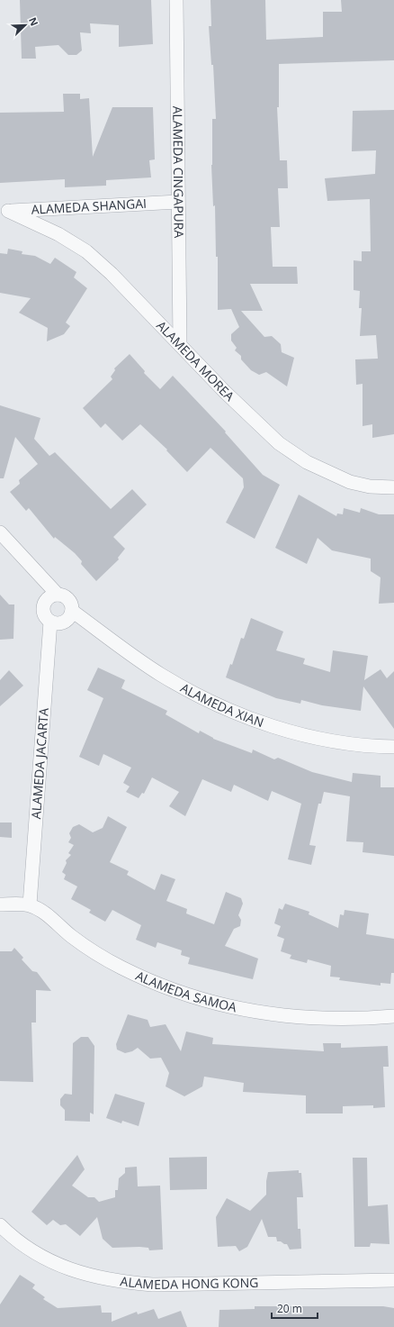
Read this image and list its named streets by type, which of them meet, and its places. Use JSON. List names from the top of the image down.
{
  "streets": {
    "street": [
      "ALAMEDA CINGAPURA",
      "ALAMEDA SHANGAI",
      "ALAMEDA MOREA",
      "ALAMEDA XIAN",
      "ALAMEDA JACARTA",
      "ALAMEDA SAMOA",
      "ALAMEDA HONG KONG"
    ]
  },
  "crossings": [
    ["ALAMEDA CINGAPURA", "ALAMEDA SHANGAI"],
    ["ALAMEDA CINGAPURA", "ALAMEDA MOREA"],
    ["ALAMEDA SHANGAI", "ALAMEDA MOREA"],
    ["ALAMEDA XIAN", "ALAMEDA JACARTA"],
    ["ALAMEDA JACARTA", "ALAMEDA SAMOA"]
  ],
  "scale_bar": "20 m",
  "north": "top right"
}
